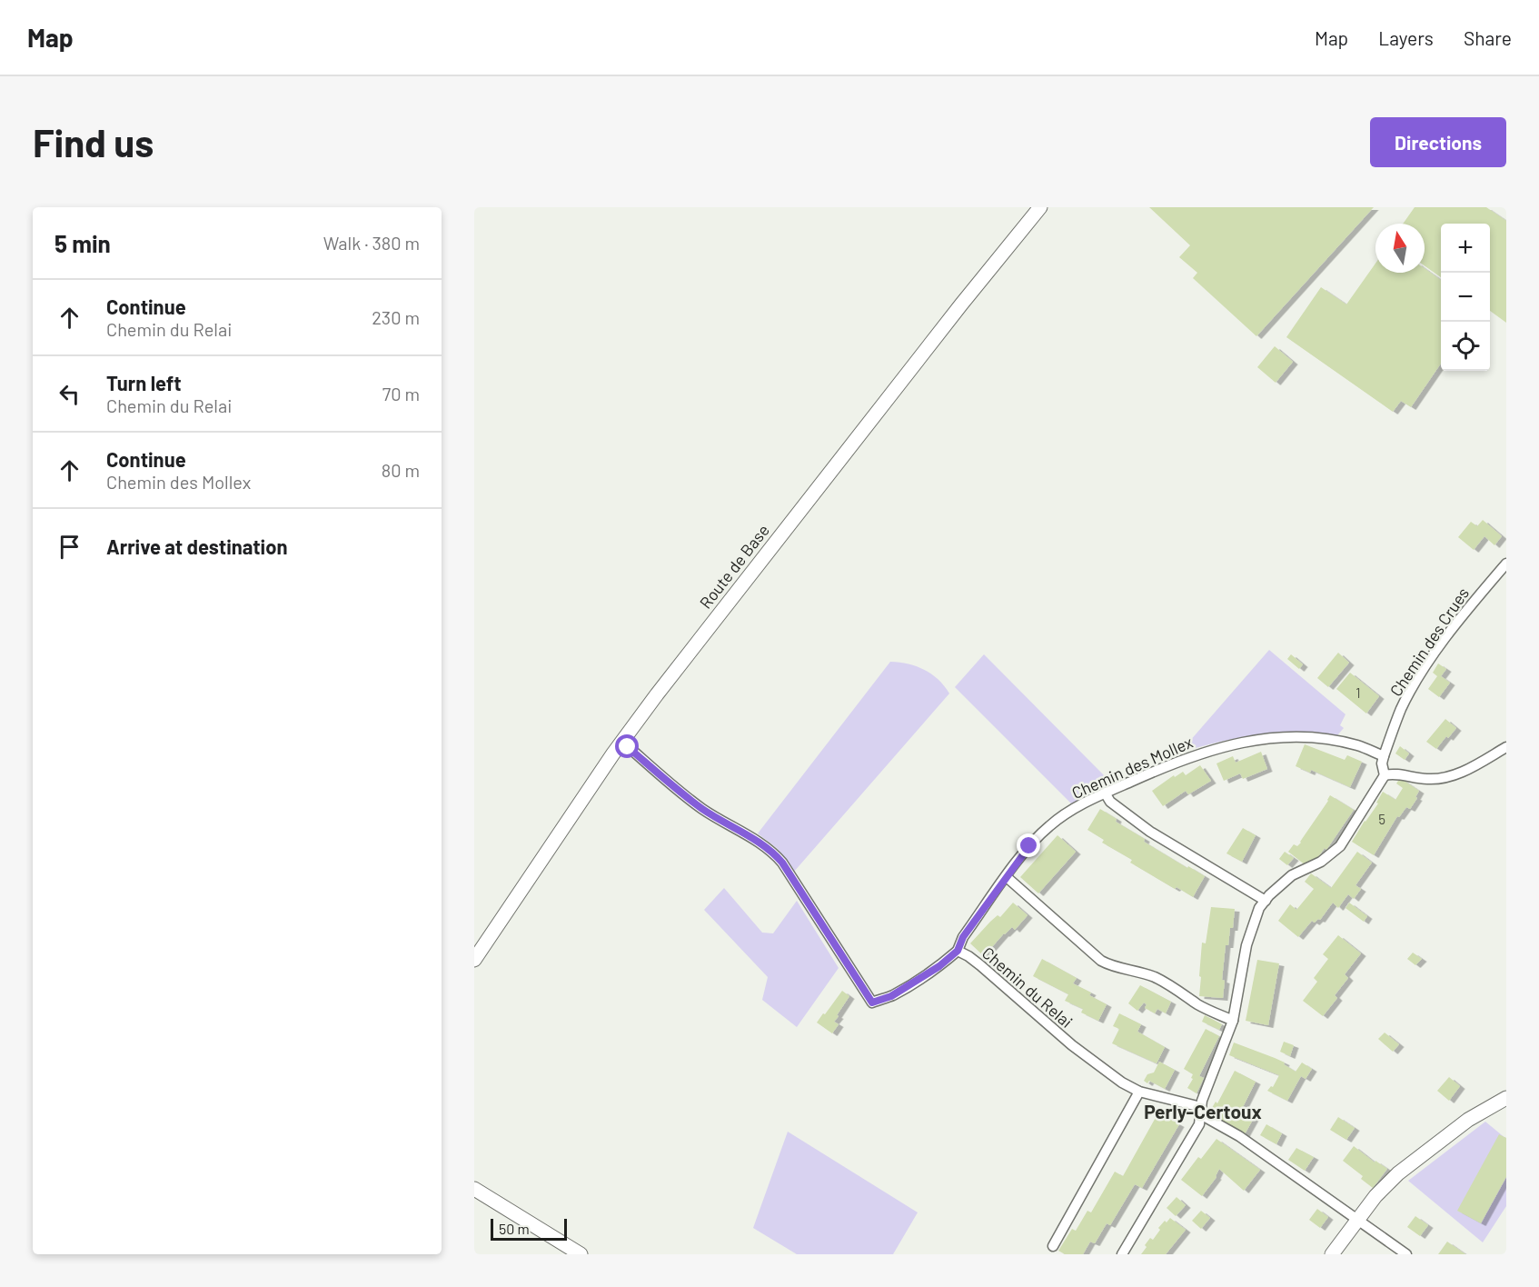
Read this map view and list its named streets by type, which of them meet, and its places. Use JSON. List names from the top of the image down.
{
  "streets": {
    "main road": ["Route de Base"],
    "street": ["Chemin des Crues", "Chemin des Mollex", "Chemin du Relai"]
  },
  "crossings": [
    ["Route de Base", "Chemin du Relai"],
    ["Chemin des Crues", "Chemin des Mollex"],
    ["Chemin des Mollex", "Chemin du Relai"]
  ],
  "districts": ["Perly-Certoux"],
  "house_numbers": ["1", "5"],
  "scale_bar": "50 m",
  "north": "top",
  "page": {
    "header": "Map",
    "nav": ["Map", "Layers", "Share"],
    "buttons": "Directions",
    "title": "Find us",
    "heading": ["5 min", "Walk · 380 m"],
    "map_buttons": ["+", "−"],
    "list": [
      ["Continue", "Chemin du Relai", "230 m"],
      ["Turn left", "Chemin du Relai", "70 m"],
      ["Continue", "Chemin des Mollex", "80 m"],
      "Arrive at destination"
    ],
    "scale": "50 m"
  }
}
